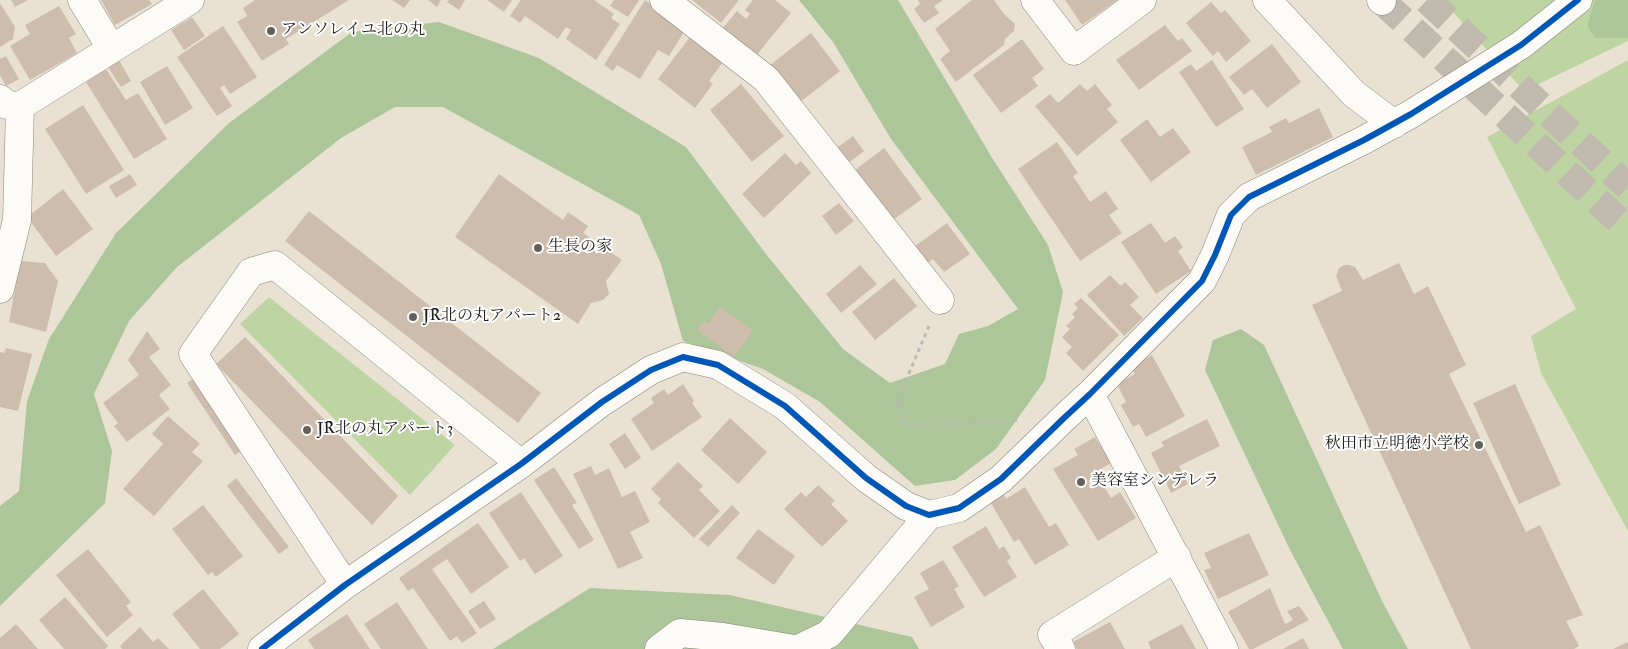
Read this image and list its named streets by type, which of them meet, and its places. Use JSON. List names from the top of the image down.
{
  "places": [
    "アンソレイユ北の丸",
    "生長の家",
    "JR北の丸アパート2",
    "JR北の丸アパート3",
    "秋田市立明徳小学校",
    "美容室シンデレラ"
  ]
}
